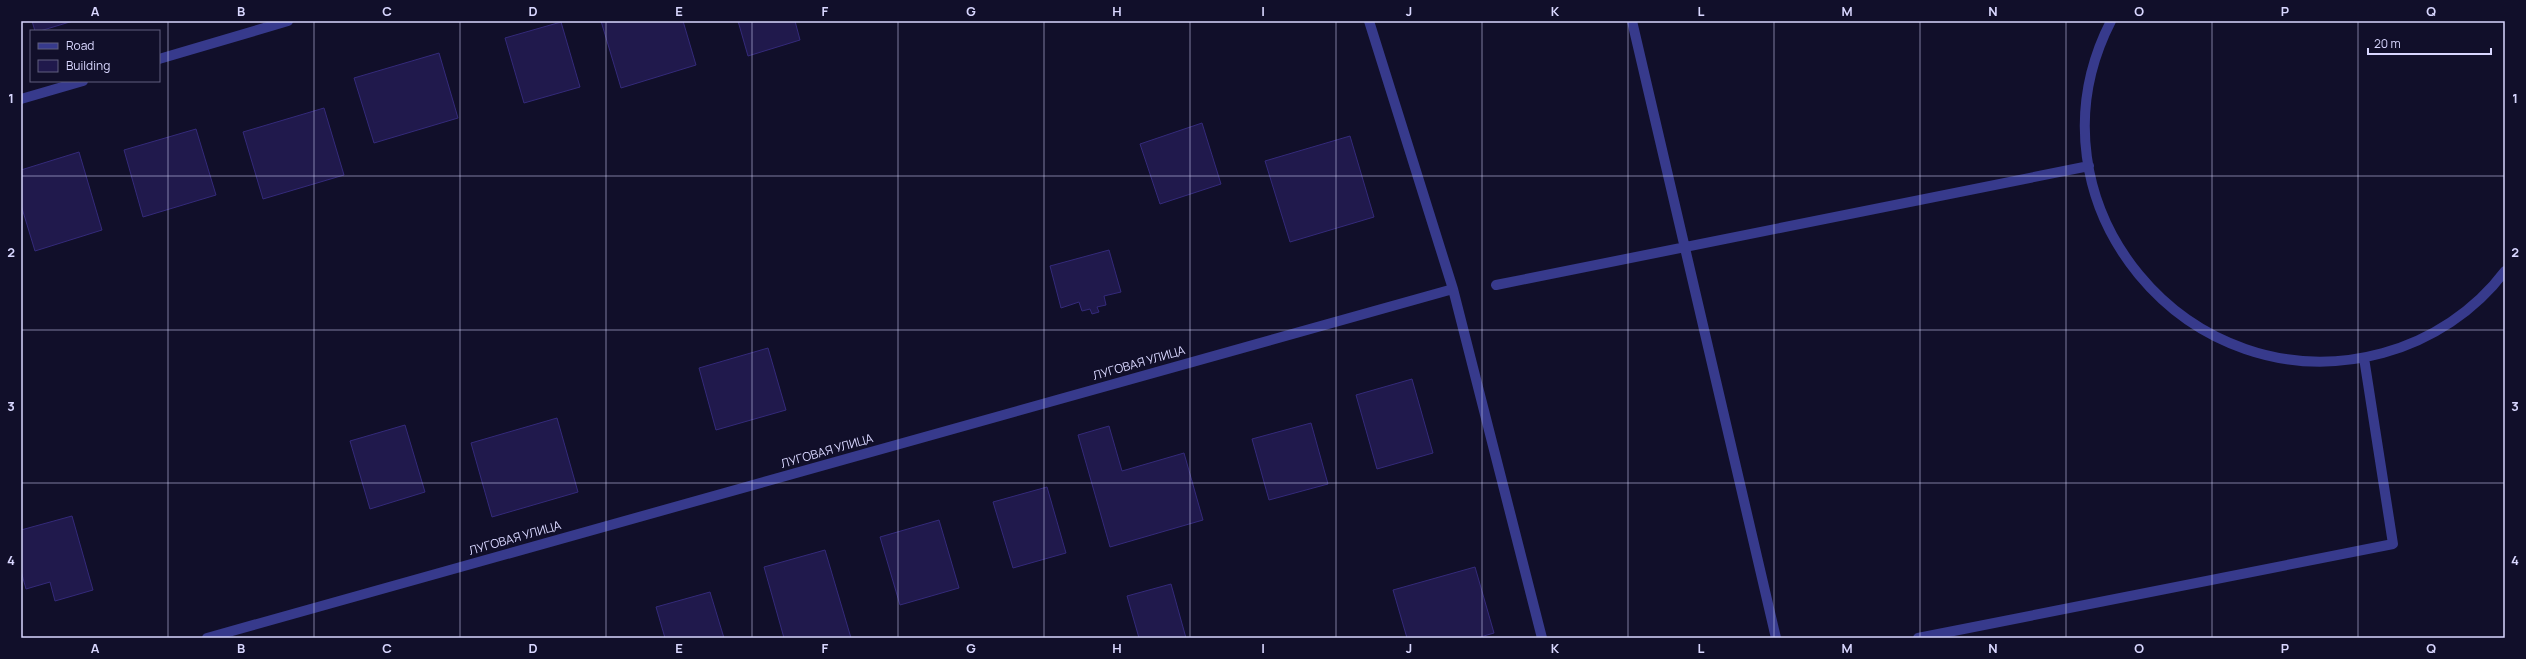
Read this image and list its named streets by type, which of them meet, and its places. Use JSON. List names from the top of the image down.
{
  "streets": {
    "street": ["ЛУГОВАЯ УЛИЦА"]
  },
  "legend": ["Road", "Building"],
  "scale_bar": "20 m",
  "grid": {
    "columns": [
      "A",
      "B",
      "C",
      "D",
      "E",
      "F",
      "G",
      "H",
      "I",
      "J",
      "K",
      "L",
      "M",
      "N",
      "O",
      "P",
      "Q"
    ],
    "rows": [
      "1",
      "2",
      "3",
      "4"
    ]
  }
}
